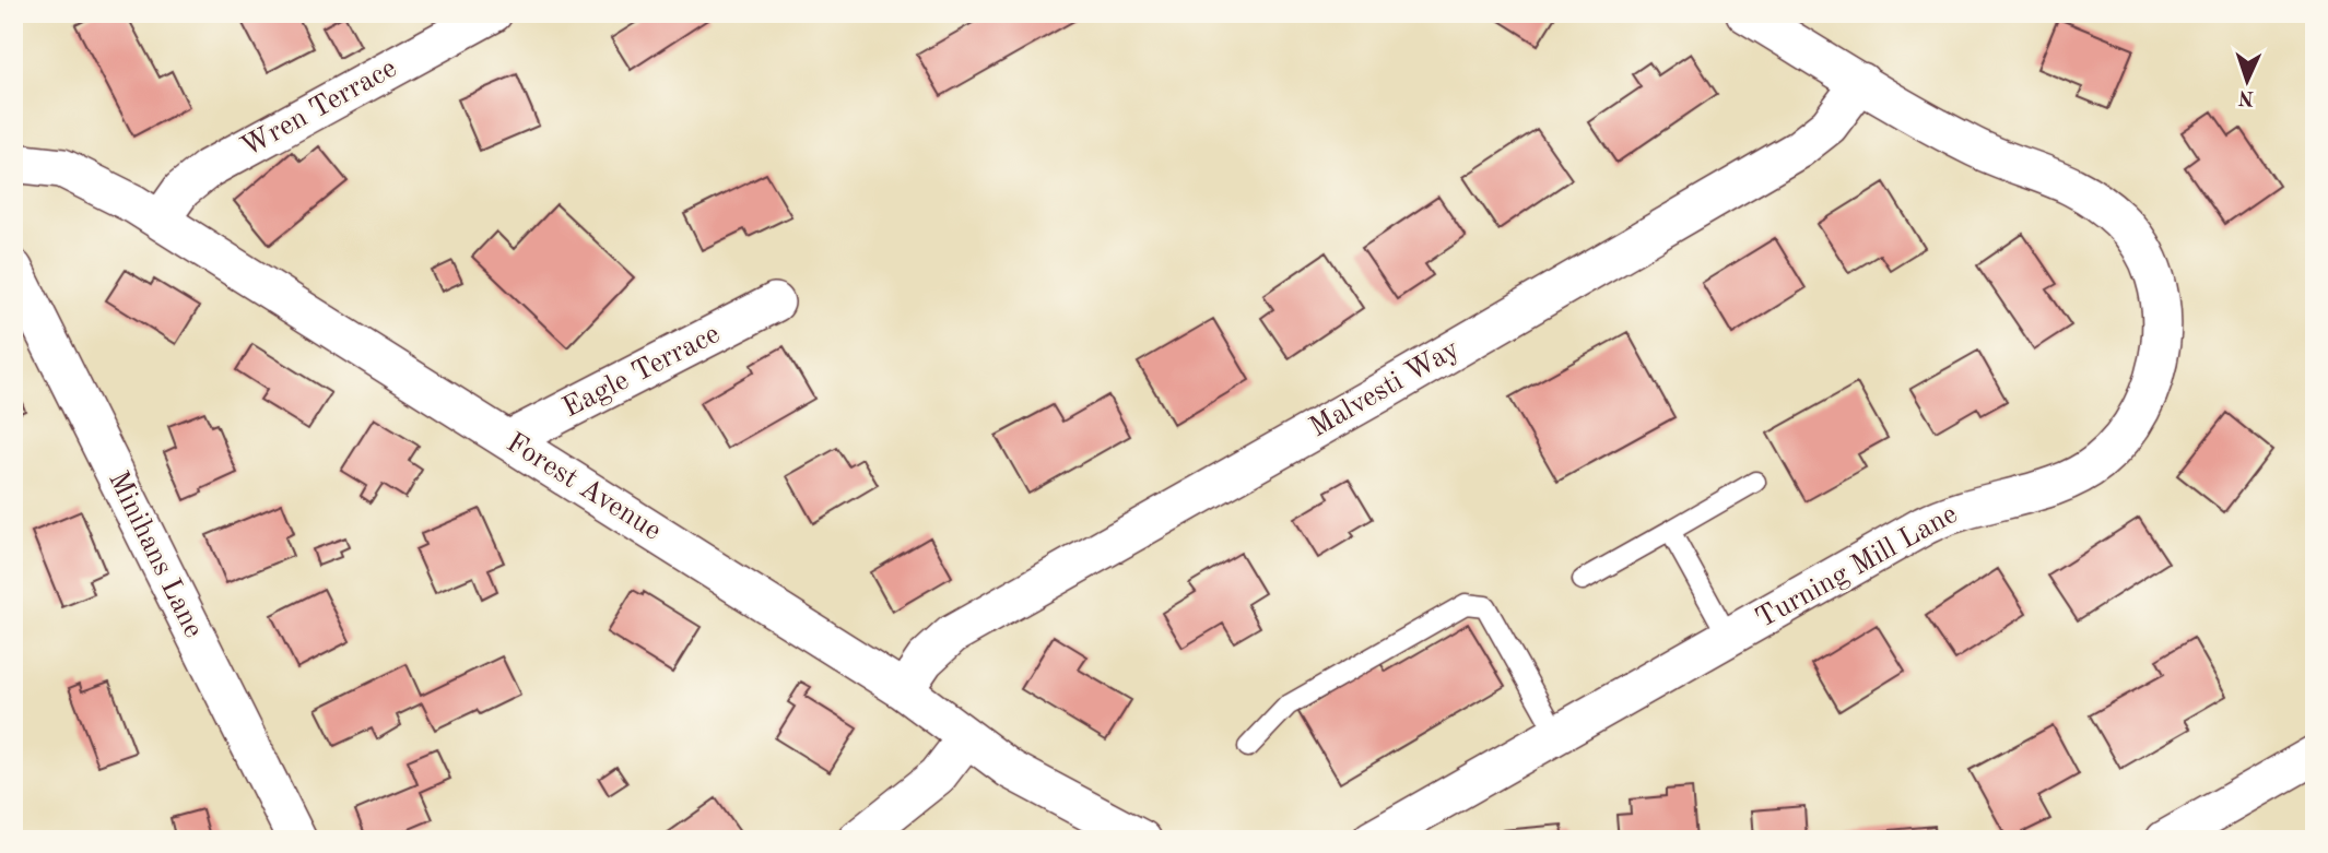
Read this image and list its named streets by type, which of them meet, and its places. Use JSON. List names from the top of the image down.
{
  "streets": {
    "street": [
      "Wren Terrace",
      "Eagle Terrace",
      "Malvesti Way",
      "Forest Avenue",
      "Minihans Lane",
      "Turning Mill Lane"
    ]
  },
  "crossings": [
    ["Wren Terrace", "Forest Avenue"],
    ["Eagle Terrace", "Forest Avenue"],
    ["Malvesti Way", "Forest Avenue"],
    ["Malvesti Way", "Turning Mill Lane"]
  ],
  "north": "bottom"
}
